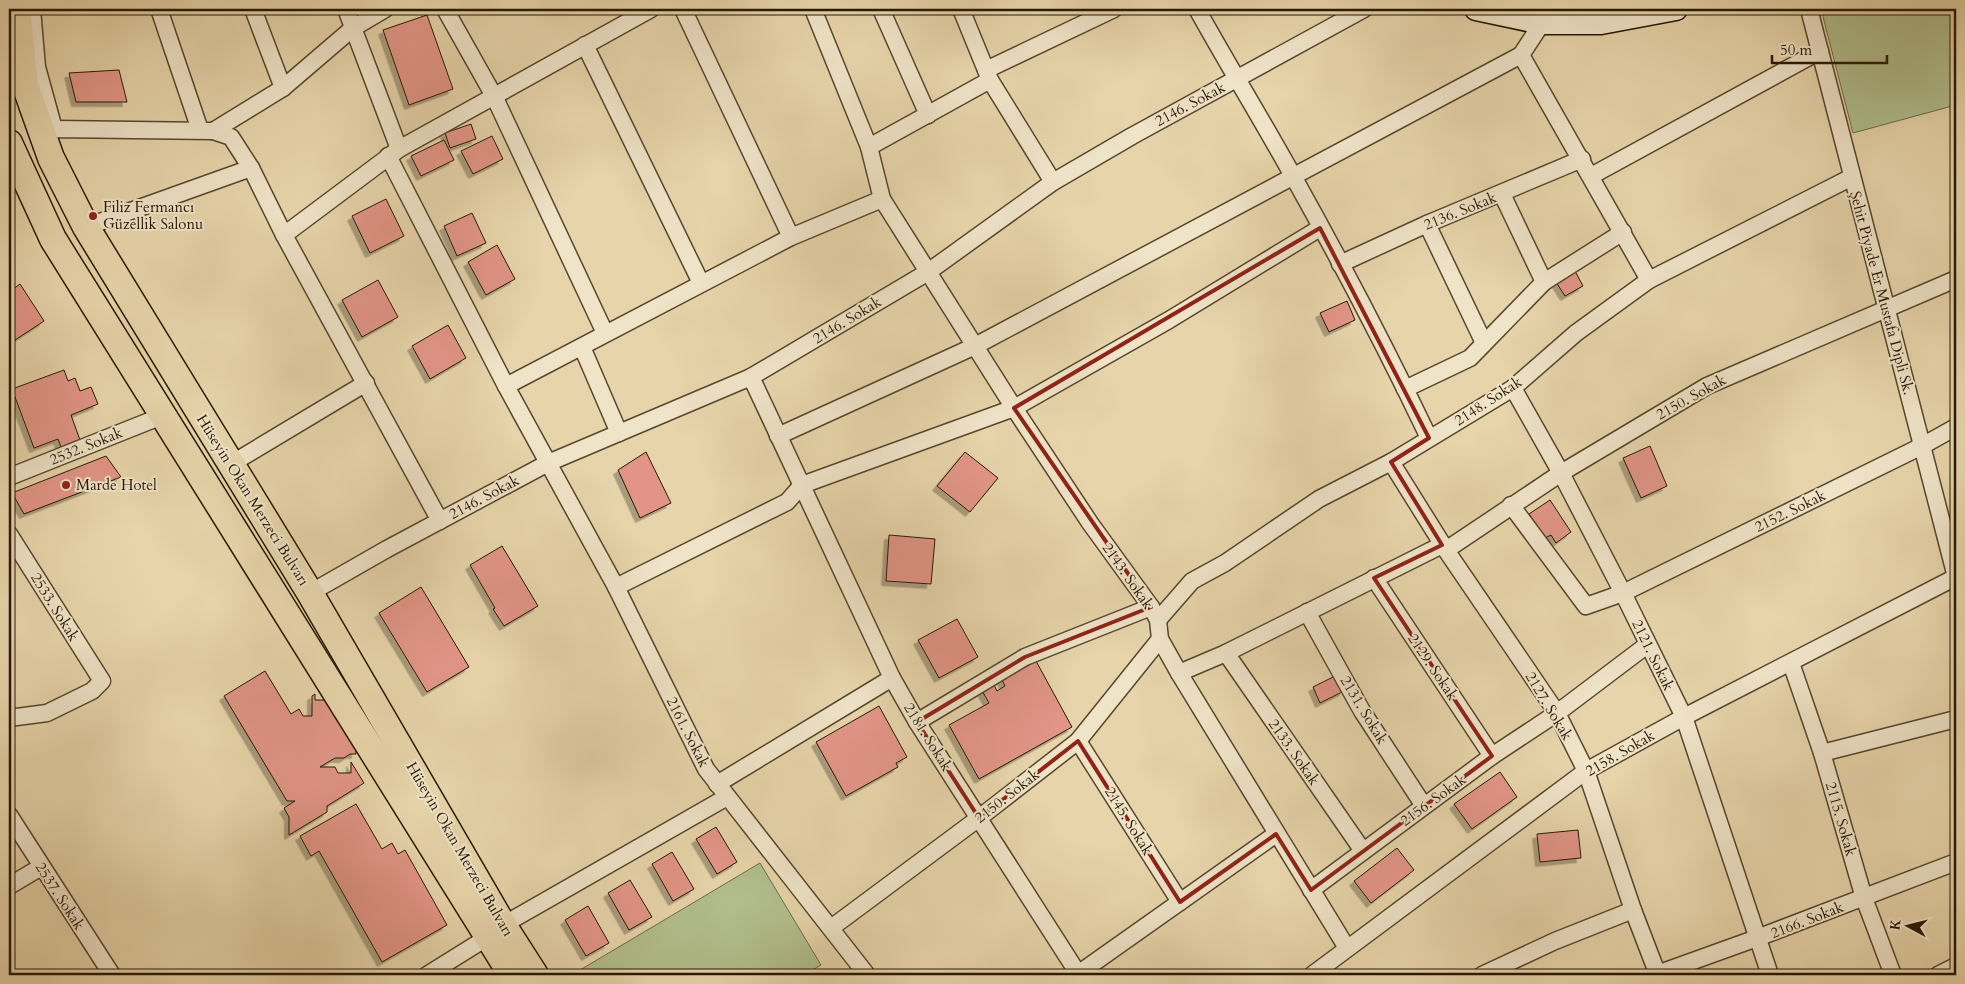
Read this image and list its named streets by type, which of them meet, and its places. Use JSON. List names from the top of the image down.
{
  "streets": {
    "main road": ["Hüseyin Okan Merzeci Bulvarı"],
    "street": [
      "2146. Sokak",
      "2136. Sokak",
      "Şehit Piyade Er Mustafa Dipli Sk.",
      "2150. Sokak",
      "2148. Sokak",
      "2532. Sokak",
      "2152. Sokak",
      "2143. Sokak",
      "2533. Sokak",
      "2121. Sokak",
      "2129. Sokak",
      "2127. Sokak",
      "2131. Sokak",
      "2161. Sokak",
      "2181. Sokak",
      "2133. Sokak",
      "2158. Sokak",
      "2156. Sokak",
      "2115. Sokak",
      "2145. Sokak",
      "2537. Sokak",
      "2166. Sokak"
    ]
  },
  "crossings": [
    ["2146. Sokak", "Hüseyin Okan Merzeci Bulvarı"],
    ["2146. Sokak", "2143. Sokak"],
    ["2146. Sokak", "2161. Sokak"],
    ["2146. Sokak", "2181. Sokak"],
    ["Şehit Piyade Er Mustafa Dipli Sk.", "2150. Sokak"],
    ["Şehit Piyade Er Mustafa Dipli Sk.", "2148. Sokak"],
    ["Şehit Piyade Er Mustafa Dipli Sk.", "2152. Sokak"],
    ["Şehit Piyade Er Mustafa Dipli Sk.", "2158. Sokak"],
    ["2150. Sokak", "2152. Sokak"],
    ["2150. Sokak", "2143. Sokak"],
    ["2150. Sokak", "2121. Sokak"],
    ["2150. Sokak", "2129. Sokak"],
    ["2150. Sokak", "2127. Sokak"],
    ["2150. Sokak", "2131. Sokak"],
    ["2150. Sokak", "2161. Sokak"],
    ["2150. Sokak", "2181. Sokak"],
    ["2150. Sokak", "2133. Sokak"],
    ["2150. Sokak", "2145. Sokak"],
    ["2148. Sokak", "2143. Sokak"],
    ["2148. Sokak", "2121. Sokak"],
    ["2148. Sokak", "2127. Sokak"],
    ["2532. Sokak", "Hüseyin Okan Merzeci Bulvarı"],
    ["2152. Sokak", "2121. Sokak"],
    ["2143. Sokak", "2158. Sokak"],
    ["2143. Sokak", "2156. Sokak"],
    ["2121. Sokak", "2158. Sokak"],
    ["2121. Sokak", "2156. Sokak"],
    ["2121. Sokak", "2166. Sokak"],
    ["2129. Sokak", "2156. Sokak"],
    ["2127. Sokak", "2158. Sokak"],
    ["2127. Sokak", "2156. Sokak"],
    ["2127. Sokak", "2166. Sokak"],
    ["2131. Sokak", "2156. Sokak"],
    ["2133. Sokak", "2156. Sokak"],
    ["2158. Sokak", "2115. Sokak"],
    ["2115. Sokak", "2166. Sokak"]
  ],
  "places": ["Filiz Fermancı Güzellik Salonu", "Marde Hotel"],
  "scale_bar": "50 m",
  "north": "left"
}
